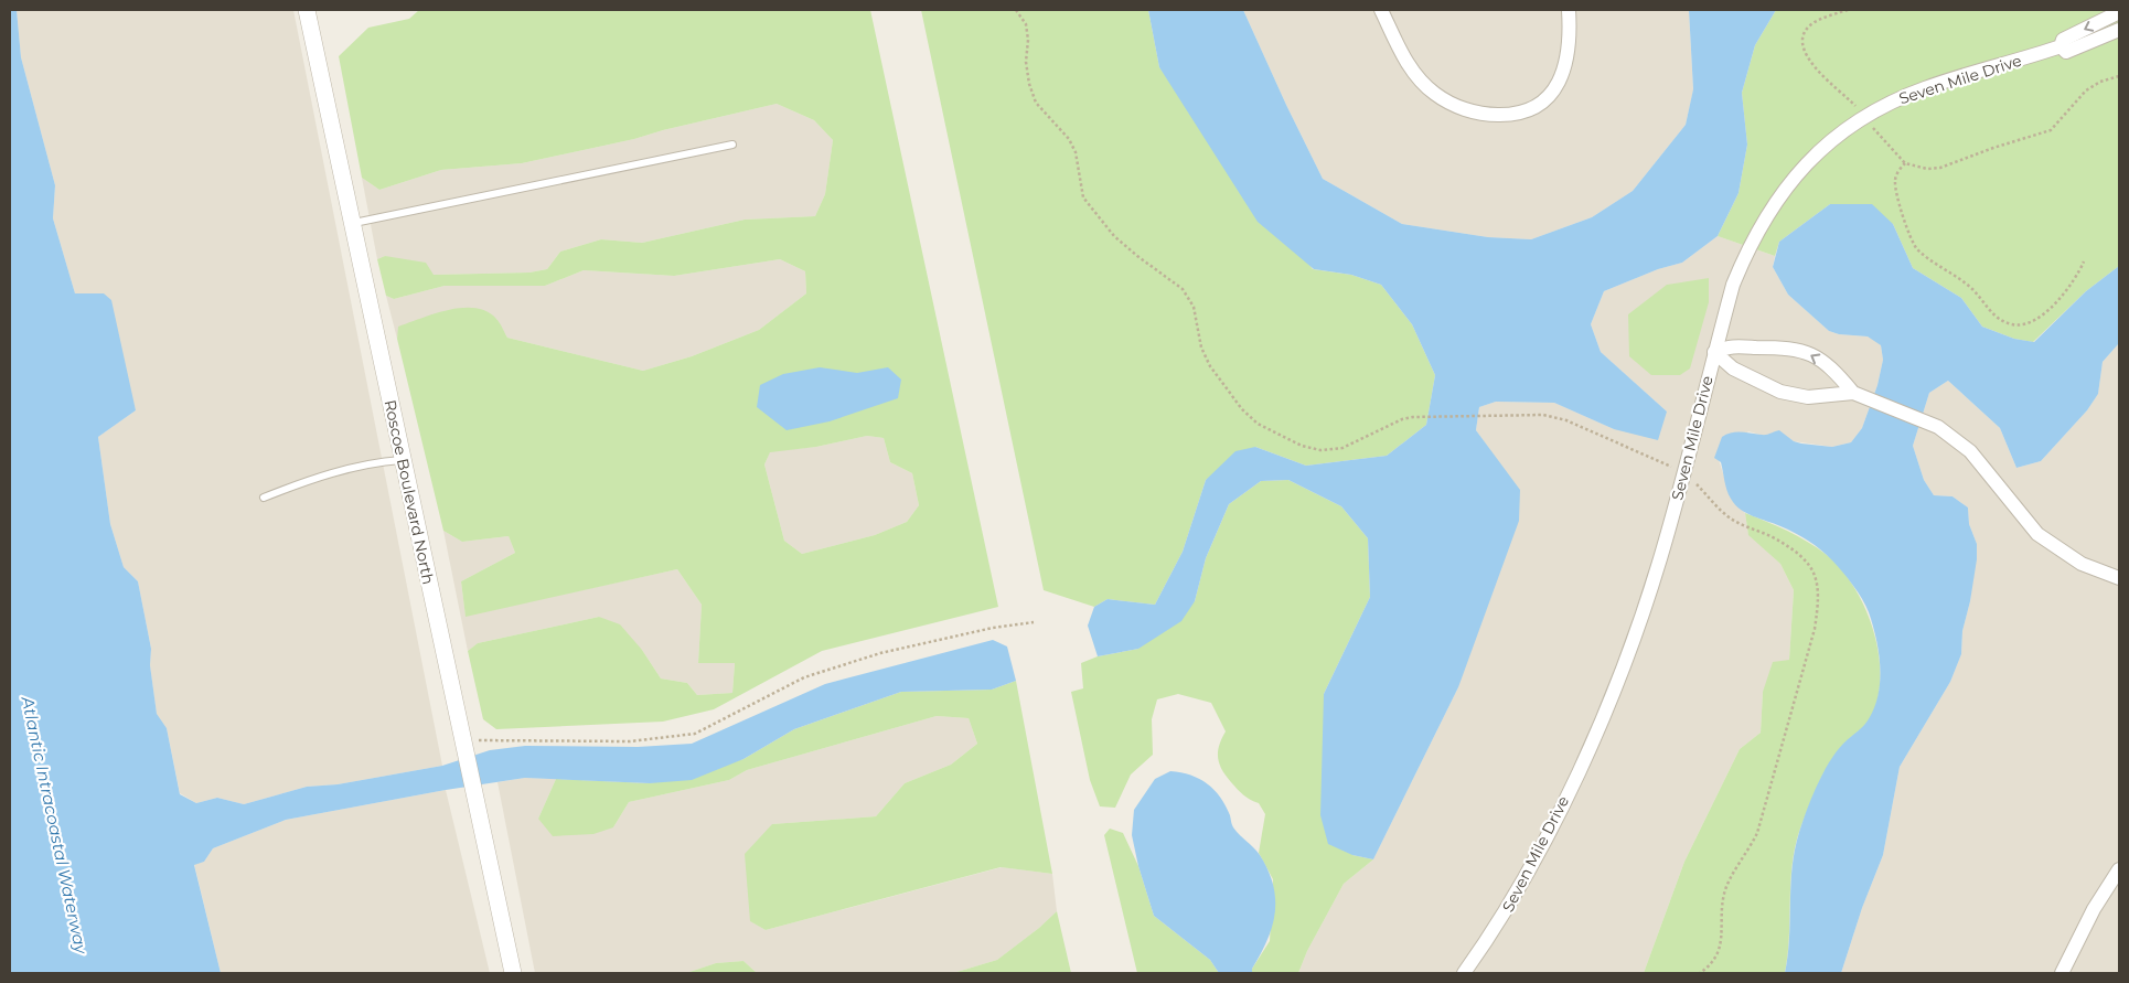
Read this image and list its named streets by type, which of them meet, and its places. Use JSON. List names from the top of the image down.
{
  "streets": {
    "street": ["Seven Mile Drive", "Roscoe Boulevard North"]
  },
  "water": ["Atlantic Intracoastal Waterway"]
}
